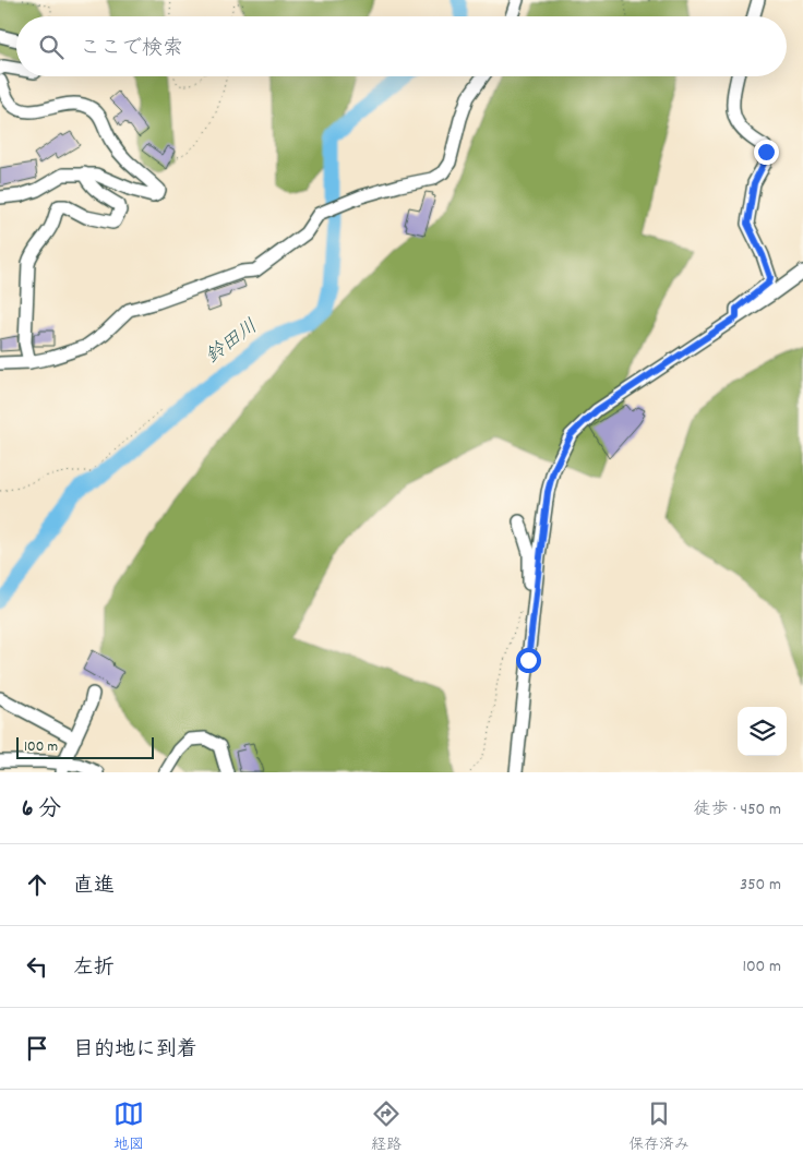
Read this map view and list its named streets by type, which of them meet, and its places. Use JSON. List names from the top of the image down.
{
  "water": ["鈴田川"],
  "scale_bar": "100 m",
  "page": {
    "search": "ここで検索",
    "scale": "100 m",
    "heading": ["6 分", "徒歩 · 450 m"],
    "list": [
      ["直進", "350 m"],
      ["左折", "100 m"],
      "目的地に到着"
    ],
    "nav": ["地図", "経路", "保存済み"]
  }
}
